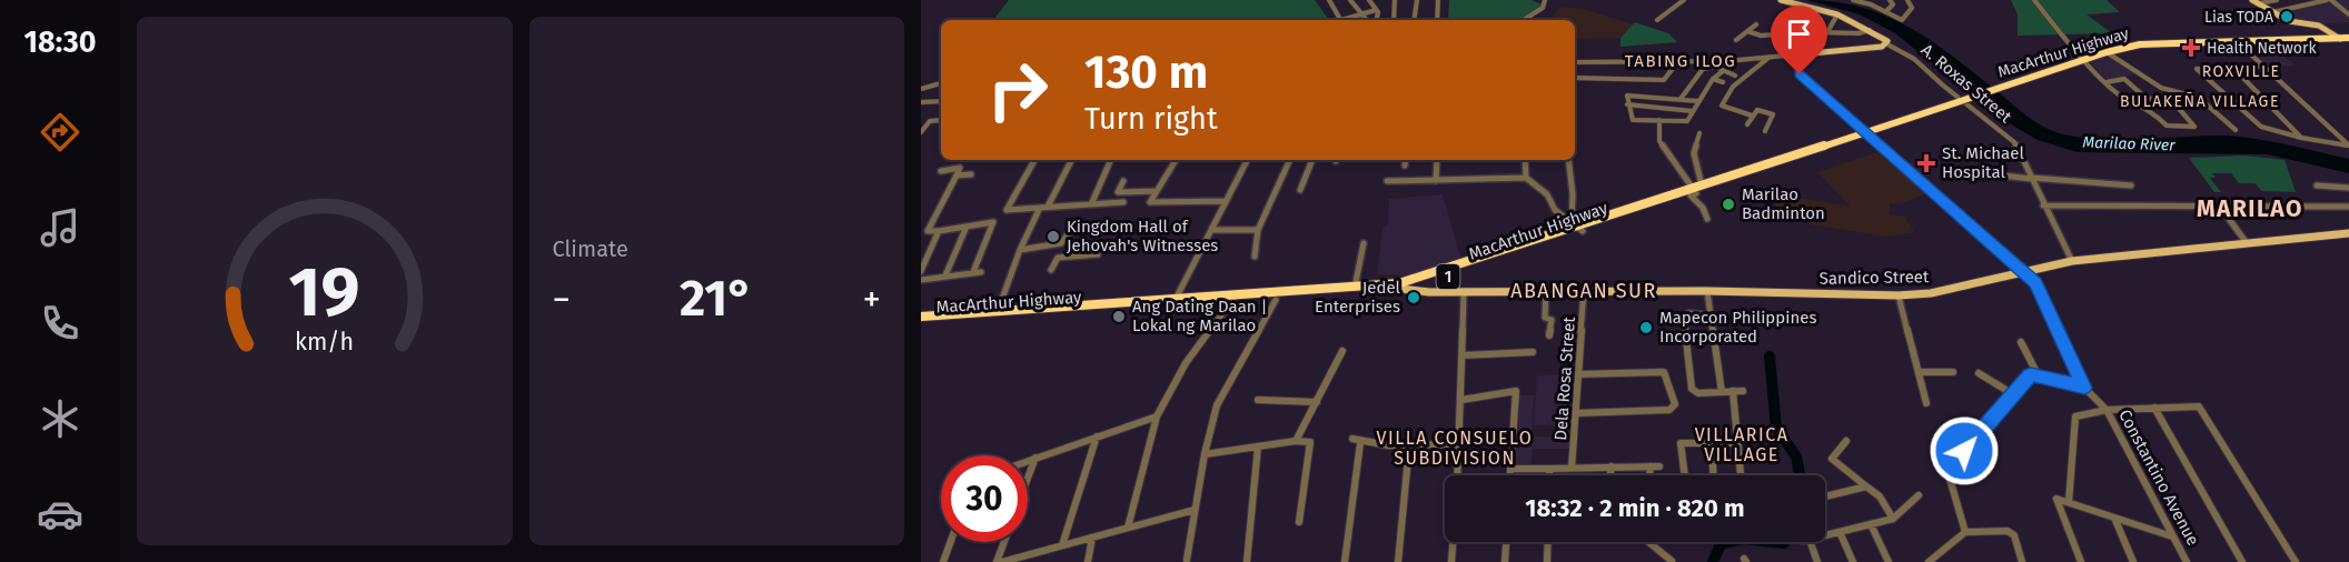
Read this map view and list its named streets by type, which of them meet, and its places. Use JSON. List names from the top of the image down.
{
  "streets": {
    "highway": ["MacArthur Highway", "1"],
    "main road": ["Sandico Street"],
    "street": ["A. Roxas Street", "Dela Rosa Street", "Constantino Avenue"]
  },
  "crossings": [
    ["MacArthur Highway", "Sandico Street"],
    ["A. Roxas Street", "Sandico Street"],
    ["Sandico Street", "Dela Rosa Street"],
    ["Sandico Street", "Constantino Avenue"]
  ],
  "districts": [
    "TABING ILOG",
    "ROXVILLE",
    "BULAKEÑA VILLAGE",
    "MARILAO",
    "ABANGAN SUR",
    "VILLARICA VILLAGE",
    "VILLA CONSUELO SUBDIVISION"
  ],
  "water": ["Marilao River"],
  "places": {
    "other": [
      "Lias TODA",
      "Marilao Badminton",
      "Kingdom Hall of Jehovah's Witnesses",
      "Jedel Enterprises",
      "Ang Dating Daan | Lokal ng Marilao",
      "Mapecon Philippines Incorporated"
    ],
    "health": ["Health Network", "St. Michael Hospital"]
  },
  "page": {
    "tabs": "18:30",
    "tile": "Climate",
    "turn": ["130 m", "Turn right"],
    "heat": ["−", "21°", "+"],
    "limit": "30",
    "trip": "18:32 · 2 min · 820 m",
    "gauge": ["19", "km/h"]
  }
}
